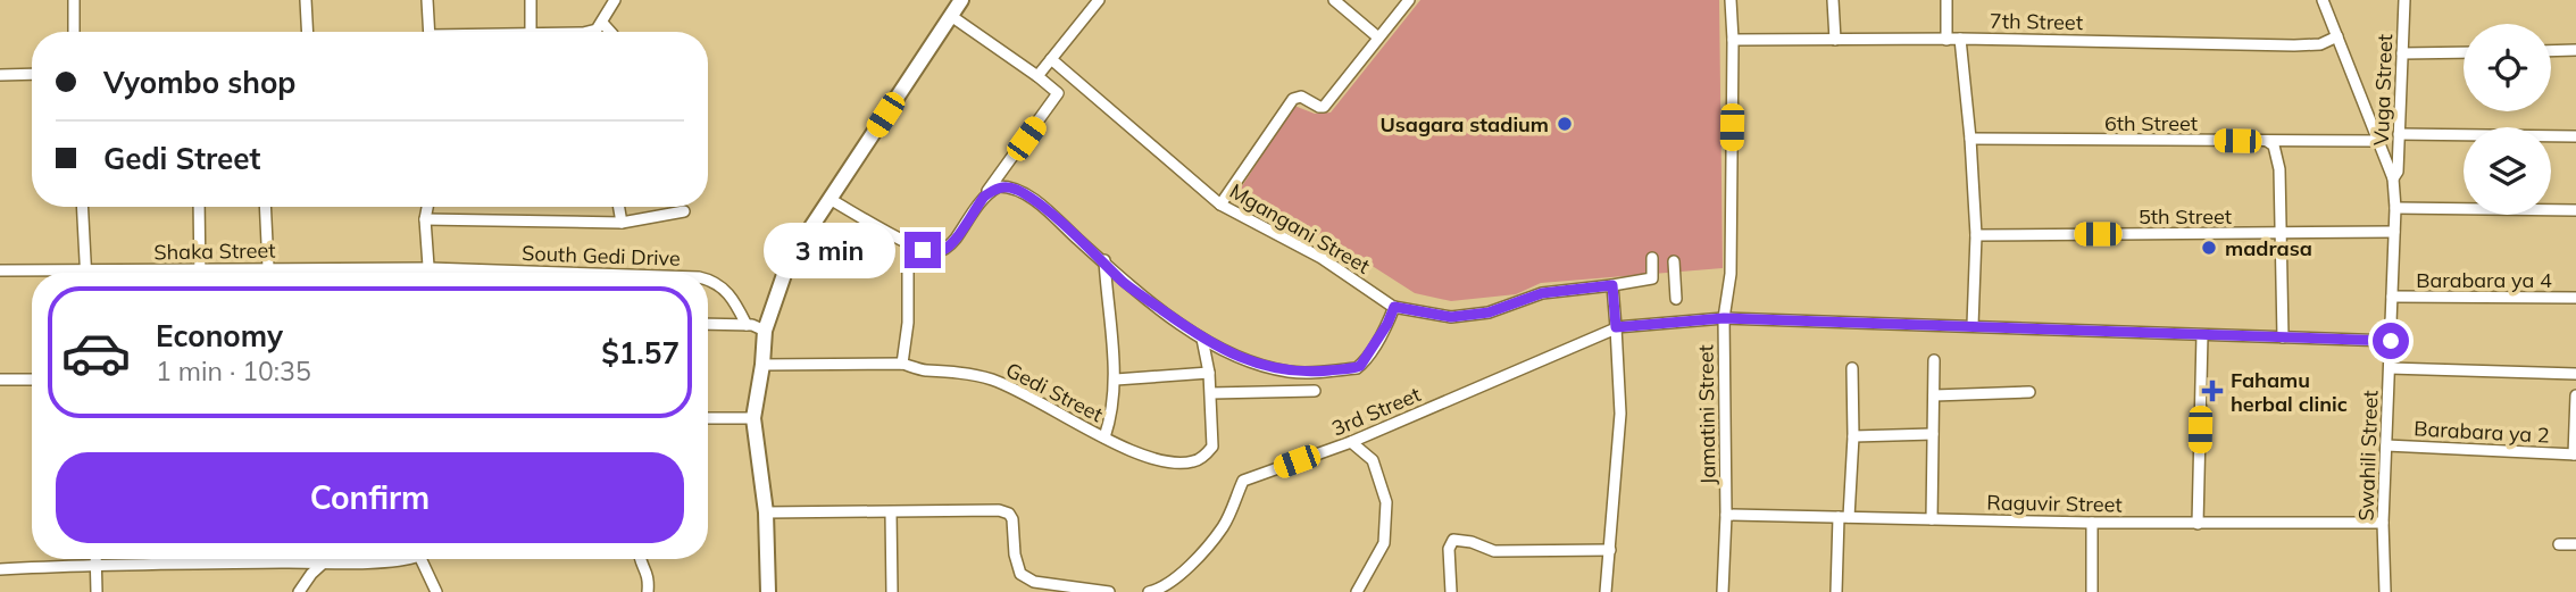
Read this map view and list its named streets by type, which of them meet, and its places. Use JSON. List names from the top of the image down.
{
  "streets": {
    "street": [
      "7th Street",
      "Vuga Street",
      "6th Street",
      "5th Street",
      "Mgangani Street",
      "Shaka Street",
      "South Gedi Drive",
      "Barabara ya 4",
      "Gedi Street",
      "3rd Street",
      "Jamatini Street",
      "Barabara ya 2",
      "Swahili Street",
      "Raguvir Street"
    ]
  },
  "crossings": [
    ["7th Street", "Jamatini Street"],
    ["7th Street", "Swahili Street"],
    ["Vuga Street", "Swahili Street"],
    ["6th Street", "Swahili Street"],
    ["5th Street", "Swahili Street"],
    ["Shaka Street", "South Gedi Drive"],
    ["Barabara ya 4", "Swahili Street"],
    ["Jamatini Street", "Raguvir Street"],
    ["Barabara ya 2", "Swahili Street"],
    ["Swahili Street", "Raguvir Street"]
  ],
  "places": {
    "other": ["Usagara stadium", "madrasa"],
    "health": ["Fahamu herbal clinic"]
  },
  "page": {
    "banner": ["Vyombo shop", "Gedi Street"],
    "bubble": "3 min",
    "list": [
      {
        "name": "Economy",
        "note": "1 min · 10:35",
        "value": "$1.57"
      }
    ],
    "buttons": "Confirm"
  }
}
